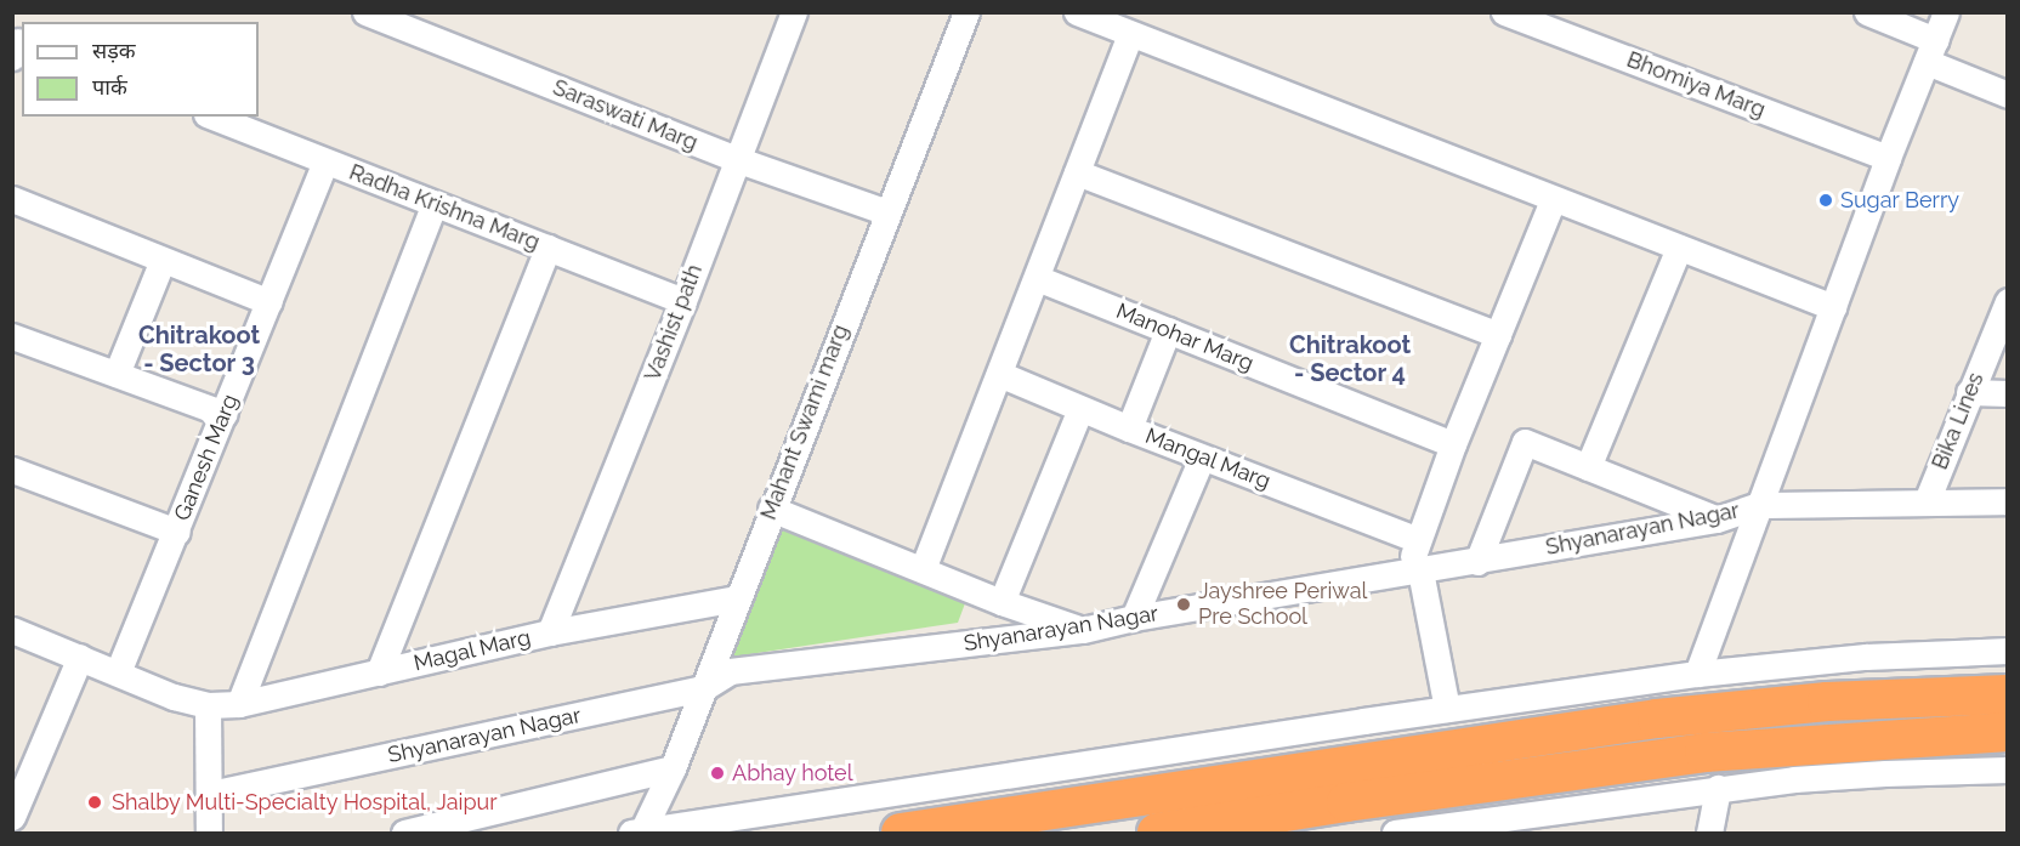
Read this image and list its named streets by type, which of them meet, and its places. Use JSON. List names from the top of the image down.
{
  "streets": {
    "street": [
      "Bhomiya Marg",
      "Saraswati Marg",
      "Radha Krishna Marg",
      "Vashist path",
      "Manohar Marg",
      "Bika Lines",
      "Mahant Swami marg",
      "Ganesh Marg",
      "Mangal Marg",
      "Shyanarayan Nagar",
      "Magal Marg"
    ]
  },
  "crossings": [
    ["Saraswati Marg", "Vashist path"],
    ["Saraswati Marg", "Mahant Swami marg"],
    ["Radha Krishna Marg", "Vashist path"],
    ["Radha Krishna Marg", "Ganesh Marg"],
    ["Vashist path", "Magal Marg"],
    ["Bika Lines", "Shyanarayan Nagar"],
    ["Mahant Swami marg", "Shyanarayan Nagar"],
    ["Mahant Swami marg", "Magal Marg"],
    ["Ganesh Marg", "Magal Marg"]
  ],
  "districts": ["Chitrakoot - Sector 3", "Chitrakoot - Sector 4"],
  "places": [
    "Sugar Berry",
    "Jayshree Periwal Pre School",
    "Abhay hotel",
    "Shalby Multi-Specialty Hospital, Jaipur"
  ],
  "legend": ["सड़क", "पार्क"]
}
